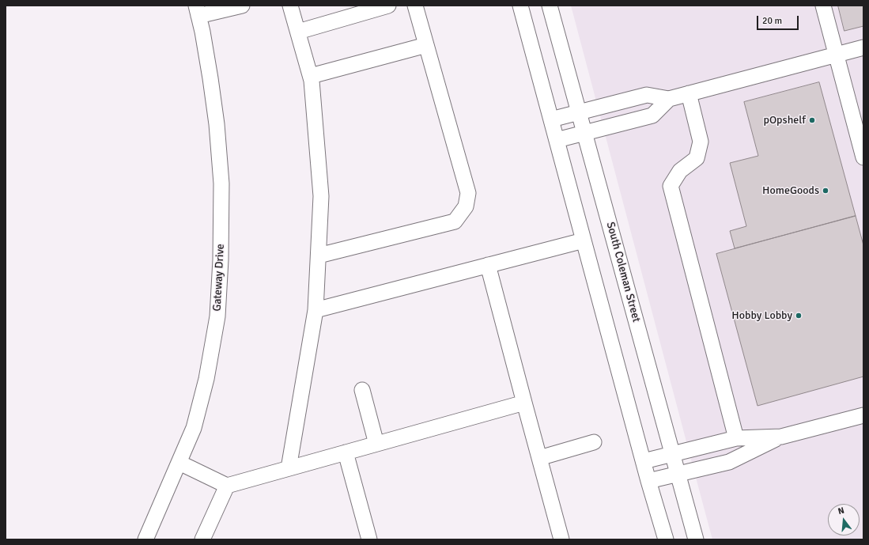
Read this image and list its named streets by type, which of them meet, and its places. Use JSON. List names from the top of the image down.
{
  "streets": {
    "street": ["South Coleman Street", "Gateway Drive"]
  },
  "places": ["pOpshelf", "HomeGoods", "Hobby Lobby"],
  "scale_bar": "20 m",
  "north": "top"
}
